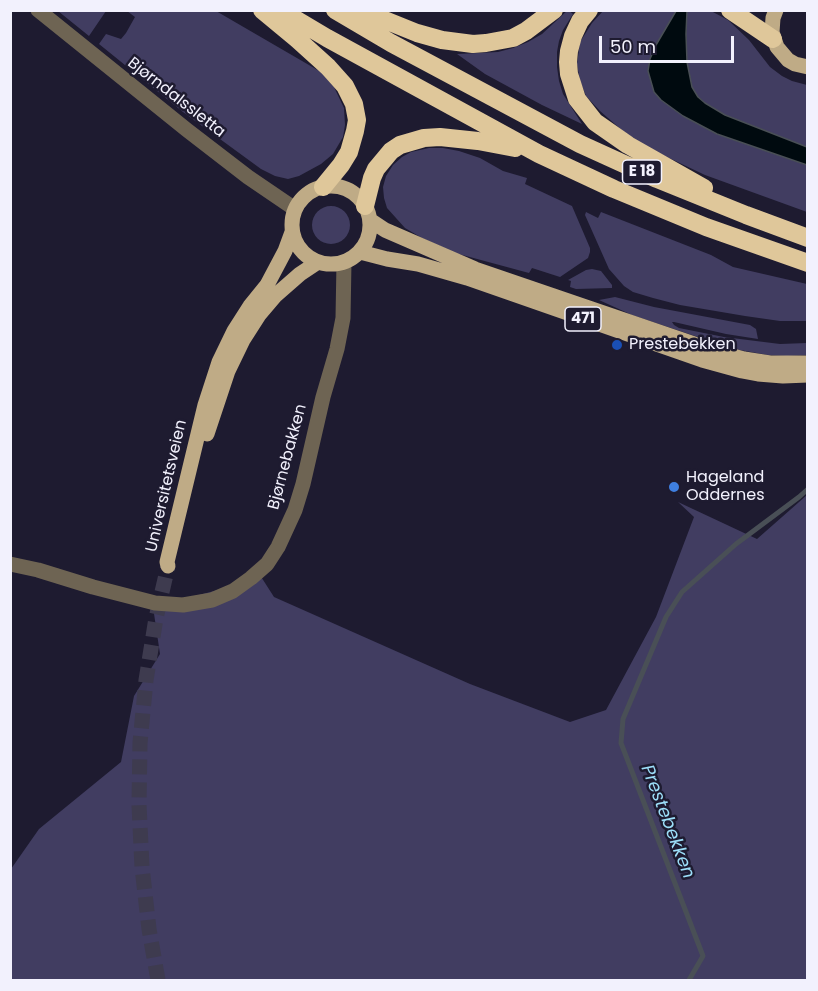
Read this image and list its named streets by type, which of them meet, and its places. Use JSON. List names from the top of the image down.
{
  "streets": {
    "highway": ["E 18"],
    "main road": ["471", "Universitetsveien"],
    "street": ["Bjørndalssletta", "Bjørnebakken"]
  },
  "crossings": [
    ["Bjørndalssletta", "E 18"],
    ["Bjørndalssletta", "471"],
    ["Bjørndalssletta", "Bjørnebakken"],
    ["Bjørndalssletta", "Universitetsveien"],
    ["E 18", "471"],
    ["E 18", "Bjørnebakken"],
    ["E 18", "Universitetsveien"],
    ["471", "Bjørnebakken"],
    ["471", "Universitetsveien"],
    ["Bjørnebakken", "Universitetsveien"]
  ],
  "water": ["Prestebekken"],
  "places": ["Prestebekken", "Hageland Oddernes"],
  "scale_bar": "50 m"
}
